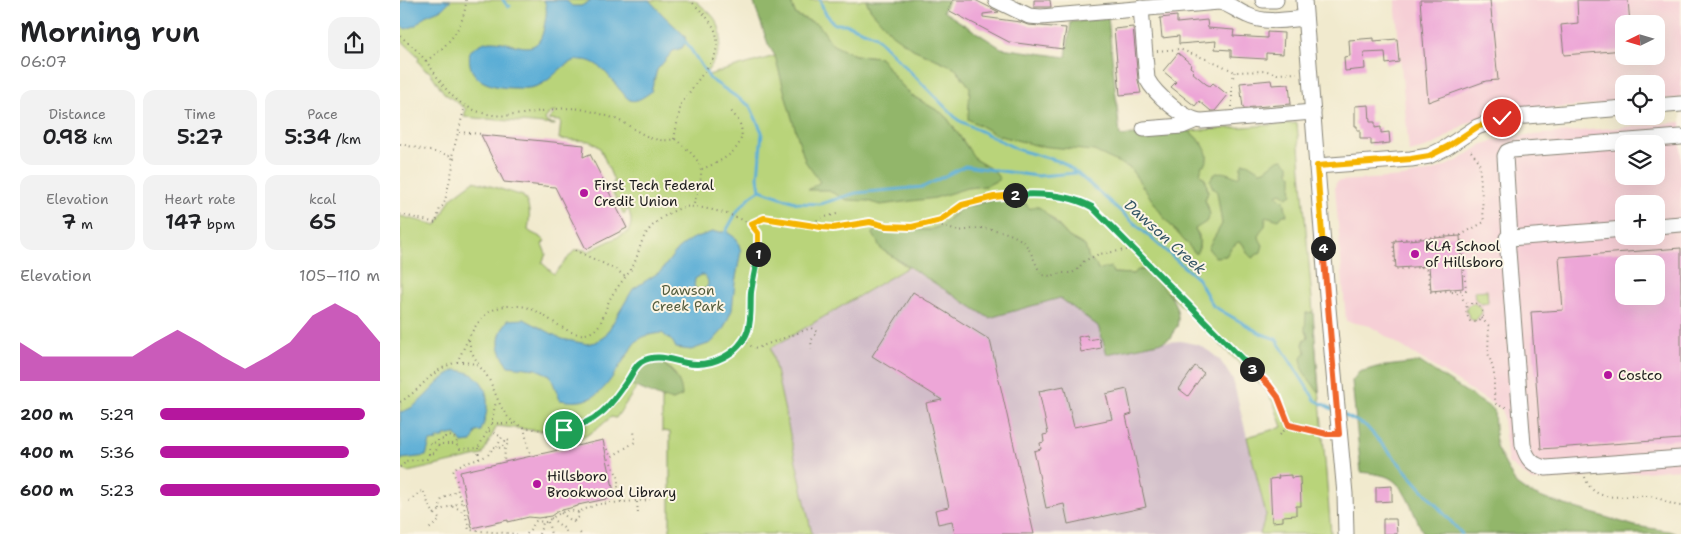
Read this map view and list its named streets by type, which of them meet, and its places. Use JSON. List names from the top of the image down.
{
  "water": ["Dawson Creek"],
  "parks": ["Dawson Creek Park"],
  "places": [
    "First Tech Federal Credit Union",
    "KLA School of Hillsboro",
    "Costco",
    "Hillsboro Brookwood Library"
  ],
  "north": "left",
  "page": {
    "heading": ["Morning run", "06:07"],
    "map_buttons": ["+", "−"],
    "stats": [
      ["Distance", "0.98 km"],
      ["Time", "5:27"],
      ["Pace", "5:34 /km"],
      ["Elevation", "7 m"],
      ["Heart rate", "147 bpm"],
      ["kcal", "65"]
    ],
    "pins": [
      "2",
      "4",
      "1",
      "3"
    ],
    "chart": ["Elevation", "105–110 m"],
    "list": [
      {
        "name": "200 m",
        "note": "5:29"
      },
      {
        "name": "400 m",
        "note": "5:36"
      },
      {
        "name": "600 m",
        "note": "5:23"
      }
    ]
  }
}
